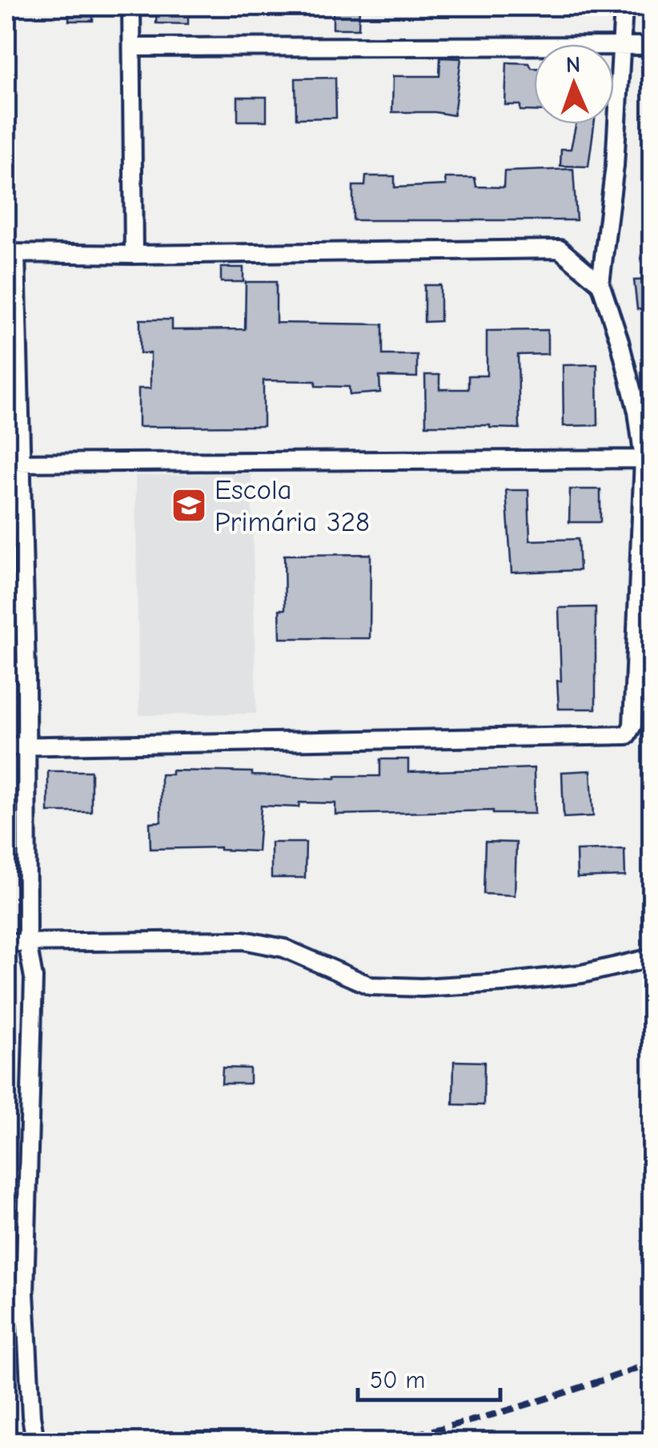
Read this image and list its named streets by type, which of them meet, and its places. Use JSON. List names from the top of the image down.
{
  "places": {
    "school or university": ["Escola Primária 328"]
  },
  "scale_bar": "50 m",
  "north": "top"
}
